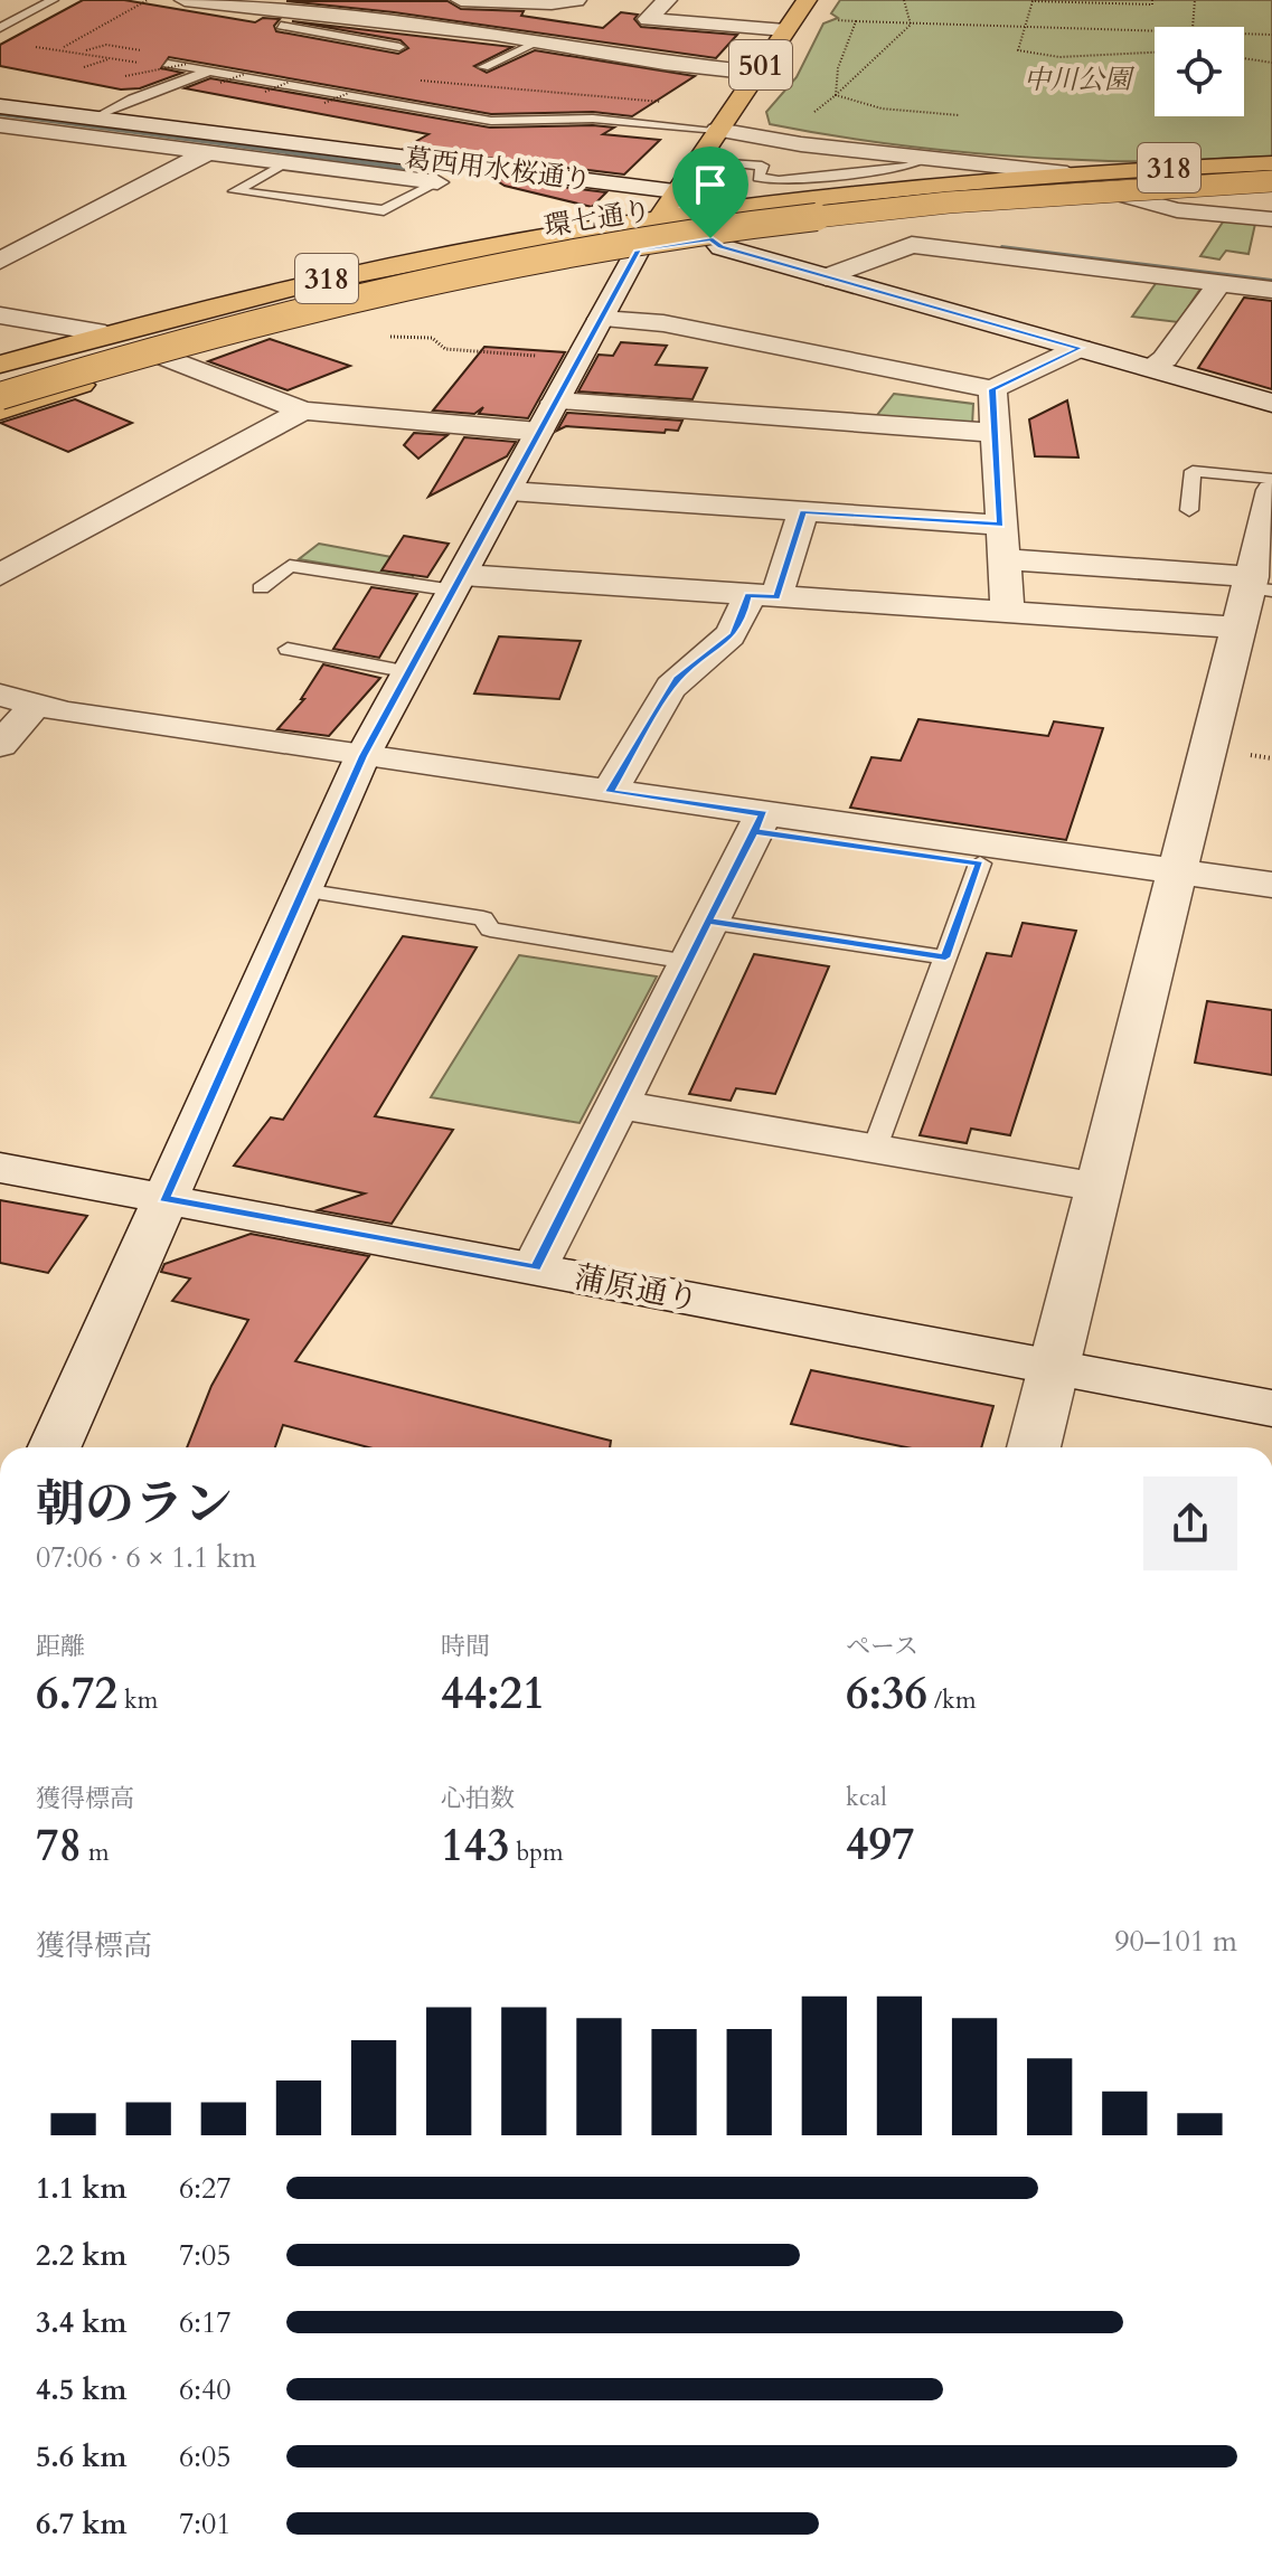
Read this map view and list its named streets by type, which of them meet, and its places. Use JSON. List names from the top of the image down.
{
  "streets": {
    "main road": ["501", "318", "環七通り"],
    "street": ["葛西用水桜通り", "蒲原通り"]
  },
  "crossings": [
    ["501", "318"],
    ["501", "葛西用水桜通り"]
  ],
  "parks": ["中川公園"],
  "page": {
    "heading": ["朝のラン", "07:06 · 6 × 1.1 km"],
    "stats": [
      ["距離", "6.72 km"],
      ["時間", "44:21"],
      ["ペース", "6:36 /km"],
      ["獲得標高", "78 m"],
      ["心拍数", "143 bpm"],
      ["kcal", "497"]
    ],
    "chart": ["獲得標高", "90–101 m"],
    "list": [
      {
        "name": "1.1 km",
        "note": "6:27"
      },
      {
        "name": "2.2 km",
        "note": "7:05"
      },
      {
        "name": "3.4 km",
        "note": "6:17"
      },
      {
        "name": "4.5 km",
        "note": "6:40"
      },
      {
        "name": "5.6 km",
        "note": "6:05"
      },
      {
        "name": "6.7 km",
        "note": "7:01"
      }
    ]
  }
}
